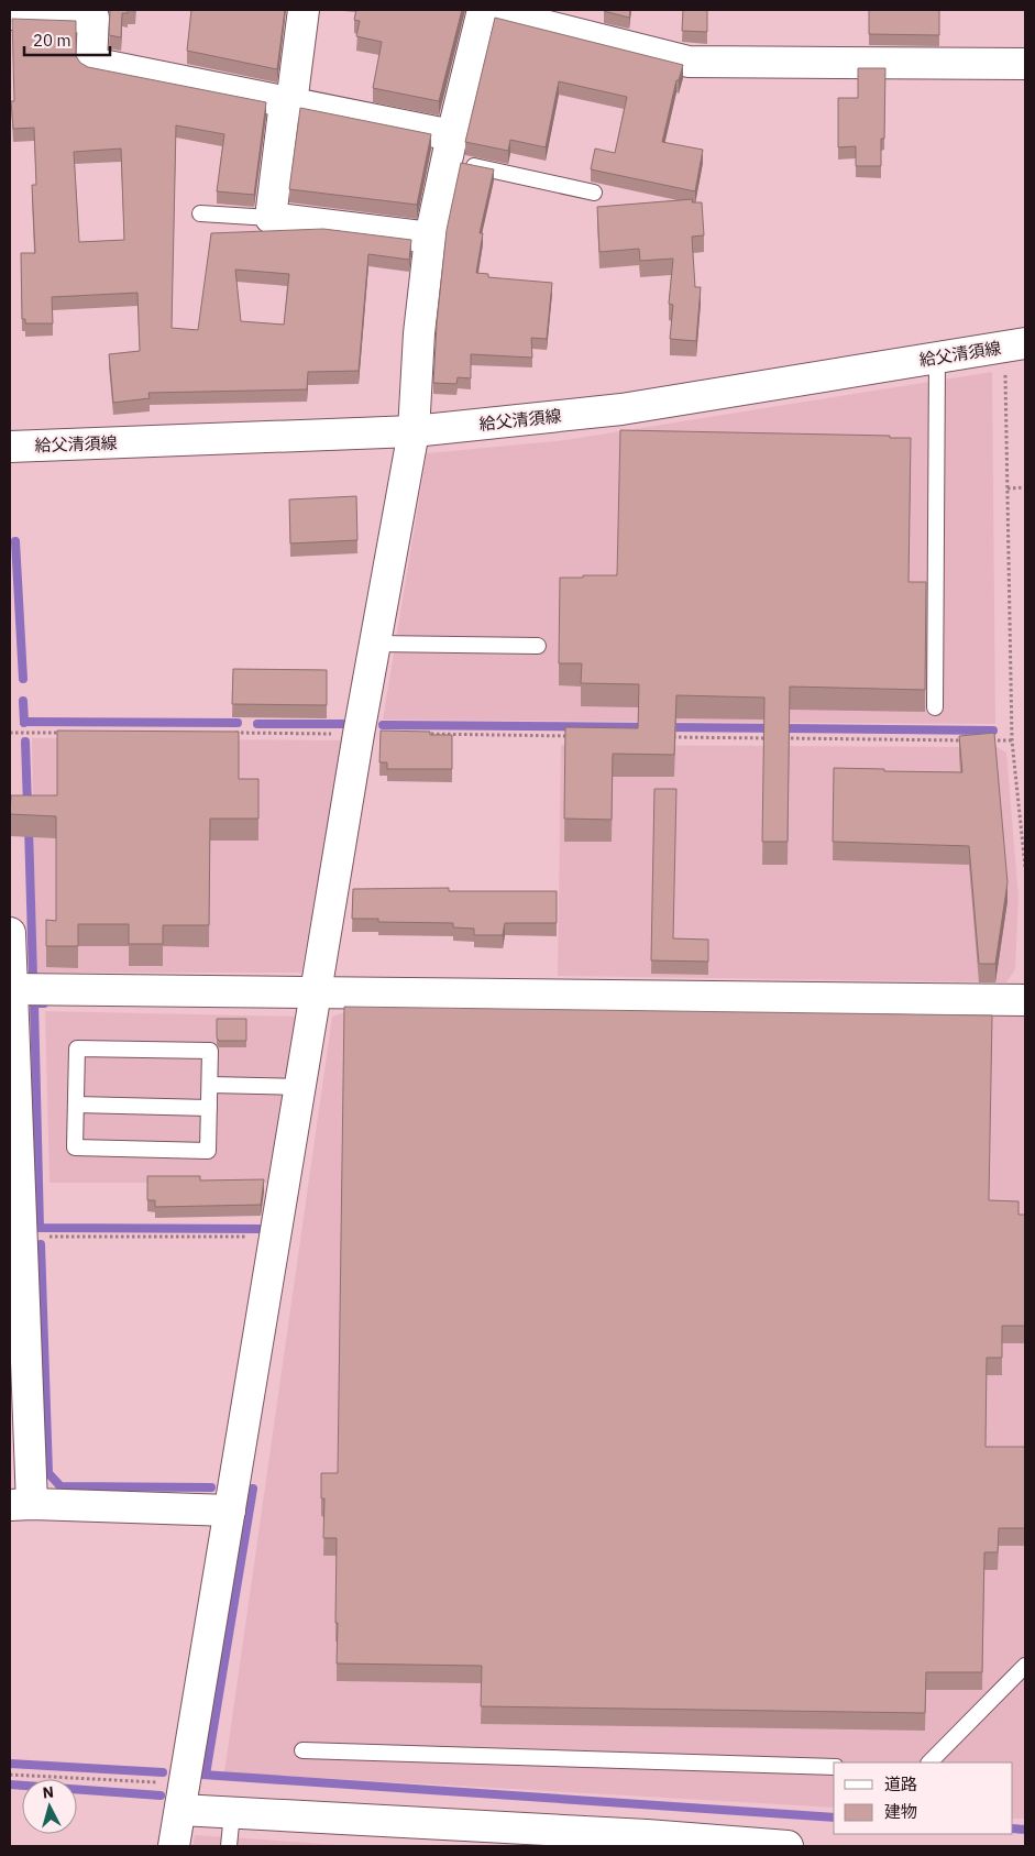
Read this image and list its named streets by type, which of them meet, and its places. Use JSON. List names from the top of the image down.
{
  "streets": {
    "street": ["給父清須線"]
  },
  "legend": ["道路", "建物"],
  "scale_bar": "20 m",
  "north": "top"
}
